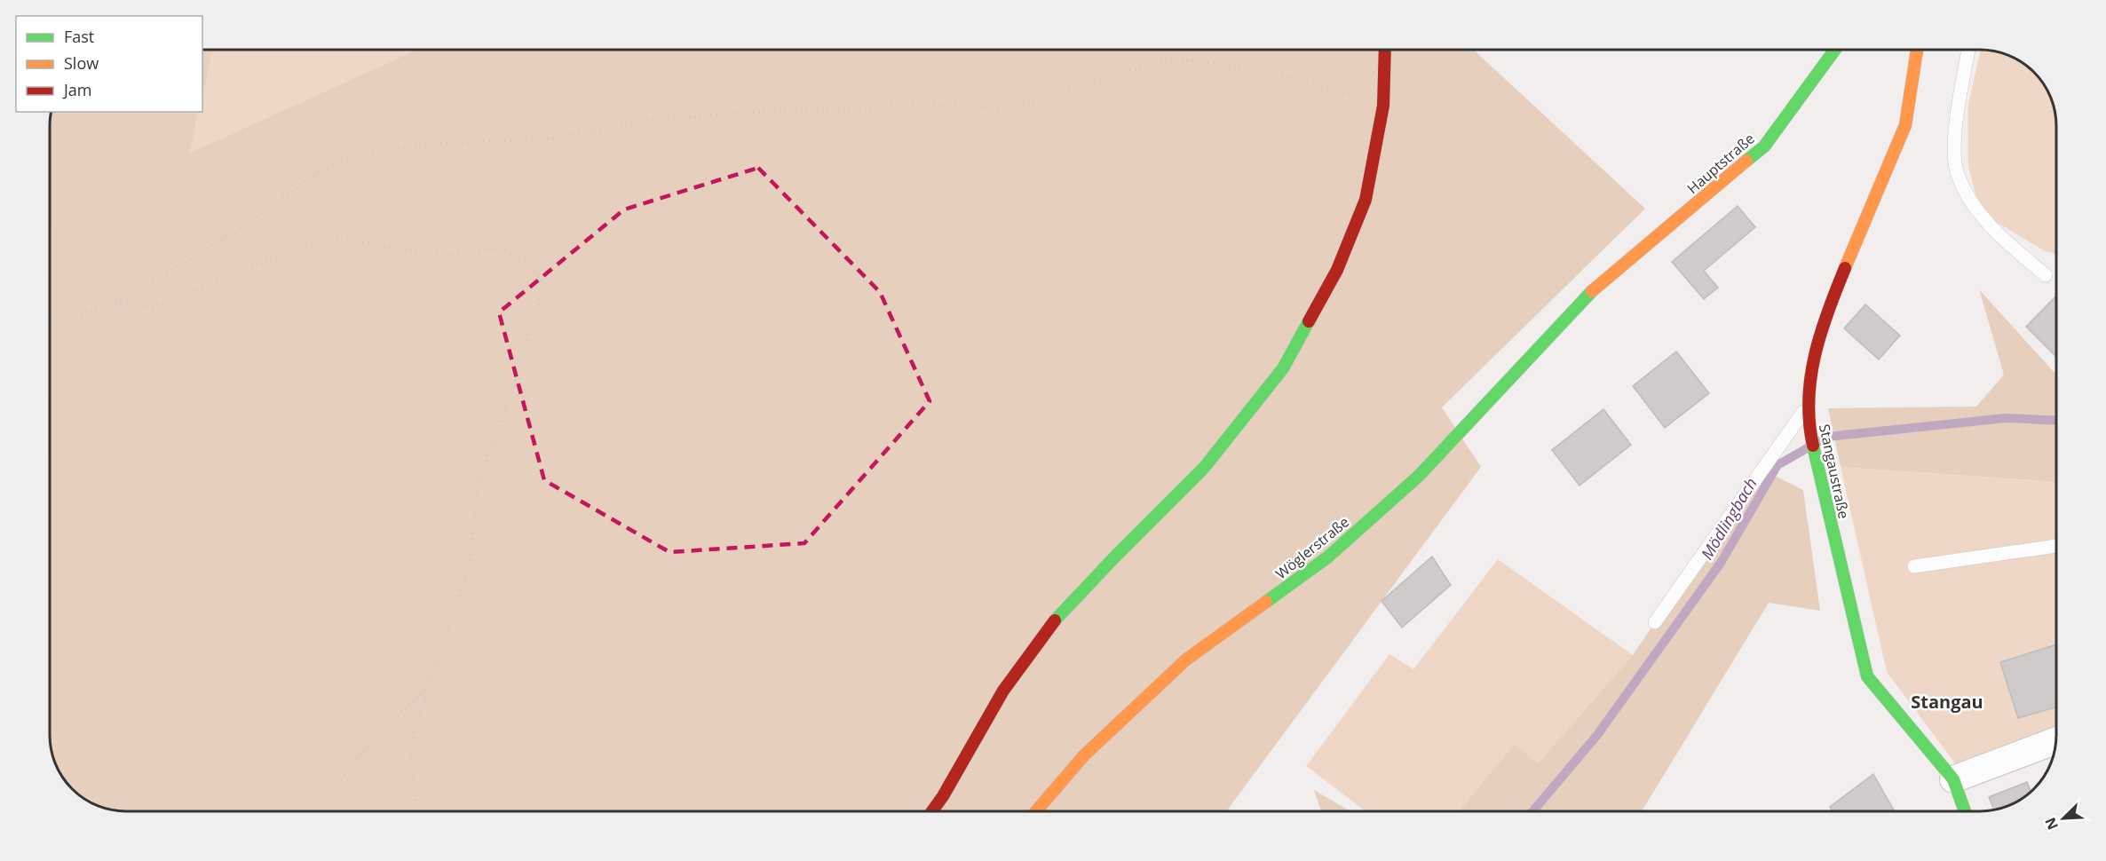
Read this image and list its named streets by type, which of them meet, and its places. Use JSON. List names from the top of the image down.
{
  "streets": {
    "main road": ["Hauptstraße", "Stangaustraße", "Wöglerstraße"]
  },
  "crossings": [
    ["Hauptstraße", "Wöglerstraße"]
  ],
  "districts": ["Stangau"],
  "water": ["Mödlingbach"],
  "legend": ["Fast", "Slow", "Jam"],
  "north": "bottom left"
}
